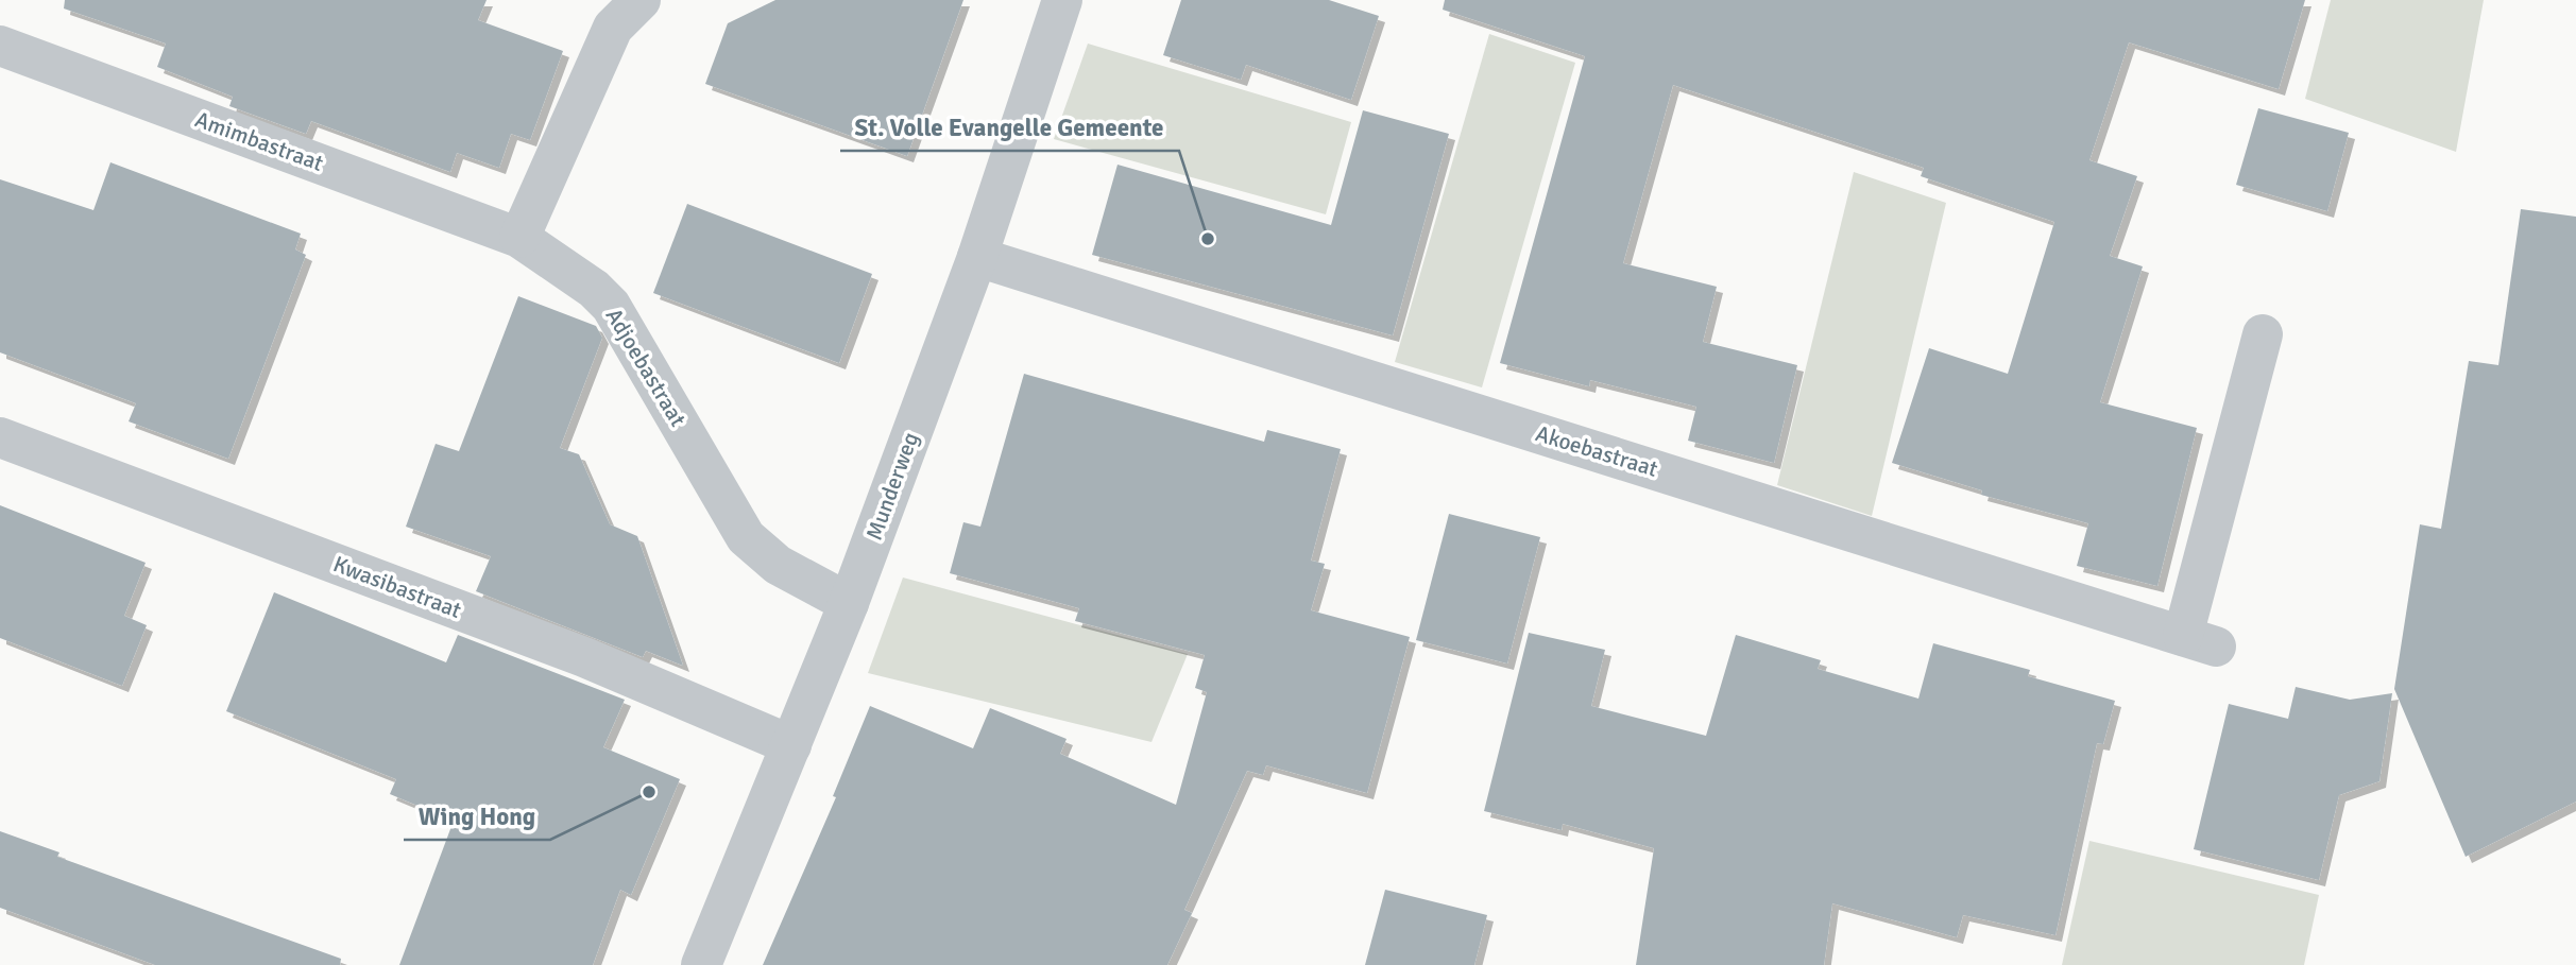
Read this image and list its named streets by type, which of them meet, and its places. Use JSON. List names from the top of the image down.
{
  "streets": {
    "street": [
      "Amimbastraat",
      "Adjoebastraat",
      "Akoebastraat",
      "Munderweg",
      "Kwasibastraat"
    ]
  },
  "crossings": [
    ["Amimbastraat", "Adjoebastraat"],
    ["Adjoebastraat", "Munderweg"],
    ["Akoebastraat", "Munderweg"],
    ["Munderweg", "Kwasibastraat"]
  ],
  "places": ["St. Volle Evangelle Gemeente", "Wing Hong"]
}
